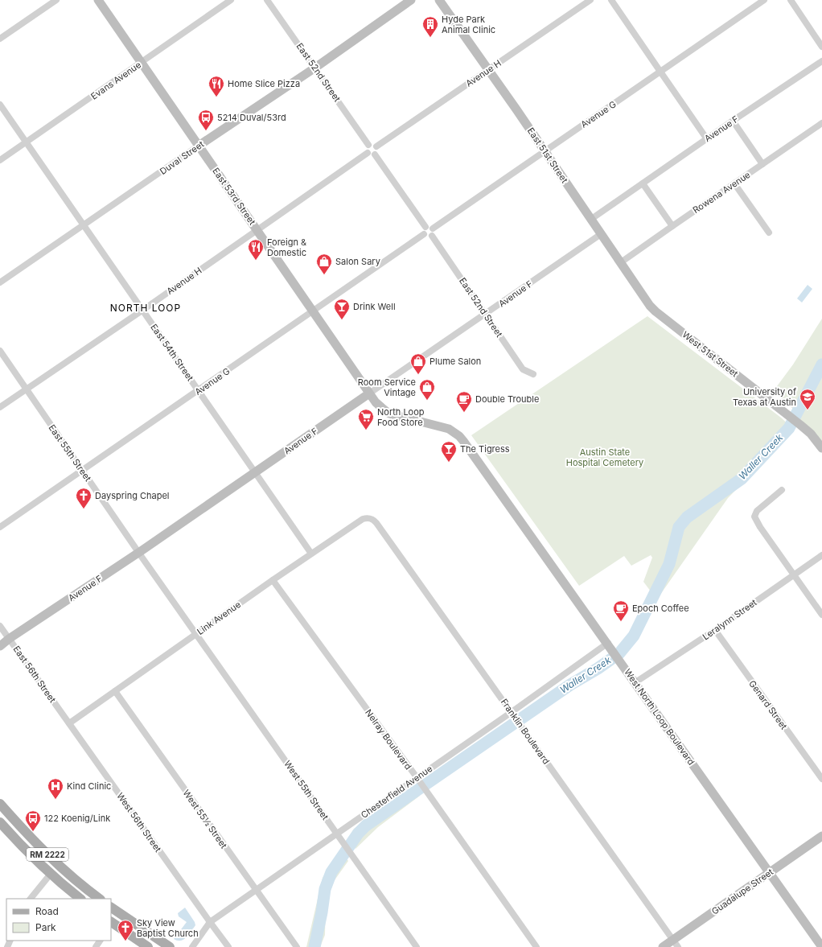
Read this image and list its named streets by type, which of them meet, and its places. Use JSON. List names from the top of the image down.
{
  "streets": {
    "main road": ["RM 2222"],
    "street": [
      "East 52nd Street",
      "Avenue H",
      "Evans Avenue",
      "Avenue G",
      "Avenue F",
      "East 51st Street",
      "Duval Street",
      "Rowena Avenue",
      "East 53rd Street",
      "East 54th Street",
      "West 51st Street",
      "East 55th Street",
      "Link Avenue",
      "Leralynn Street",
      "East 56th Street",
      "Genard Street",
      "West North Loop Boulevard",
      "Franklin Boulevard",
      "Nelray Boulevard",
      "West 55th Street",
      "Chesterfield Avenue",
      "West 55½ Street",
      "West 56th Street",
      "Guadalupe Street"
    ]
  },
  "crossings": [
    ["East 52nd Street", "Avenue H"],
    ["East 52nd Street", "Avenue G"],
    ["East 52nd Street", "Avenue F"],
    ["East 52nd Street", "Duval Street"],
    ["Avenue H", "East 51st Street"],
    ["Avenue H", "East 53rd Street"],
    ["Avenue H", "East 54th Street"],
    ["Avenue H", "East 55th Street"],
    ["Evans Avenue", "East 53rd Street"],
    ["Evans Avenue", "East 54th Street"],
    ["Avenue G", "East 51st Street"],
    ["Avenue G", "East 53rd Street"],
    ["Avenue G", "East 54th Street"],
    ["Avenue G", "East 55th Street"],
    ["Avenue F", "East 51st Street"],
    ["Avenue F", "East 53rd Street"],
    ["Avenue F", "East 54th Street"],
    ["Avenue F", "East 55th Street"],
    ["Avenue F", "East 56th Street"],
    ["East 51st Street", "Rowena Avenue"],
    ["East 51st Street", "West 51st Street"],
    ["Duval Street", "East 53rd Street"],
    ["Duval Street", "East 54th Street"],
    ["East 53rd Street", "West North Loop Boulevard"],
    ["East 54th Street", "Link Avenue"],
    ["East 55th Street", "Link Avenue"],
    ["East 55th Street", "West 55th Street"],
    ["Link Avenue", "East 56th Street"],
    ["Link Avenue", "Franklin Boulevard"],
    ["Link Avenue", "Nelray Boulevard"],
    ["Link Avenue", "West 55th Street"],
    ["Link Avenue", "West 55½ Street"],
    ["Link Avenue", "West 56th Street"],
    ["Leralynn Street", "Genard Street"],
    ["Leralynn Street", "West North Loop Boulevard"],
    ["East 56th Street", "West 56th Street"],
    ["West North Loop Boulevard", "Chesterfield Avenue"],
    ["West North Loop Boulevard", "Guadalupe Street"],
    ["Franklin Boulevard", "Chesterfield Avenue"],
    ["Franklin Boulevard", "Guadalupe Street"],
    ["Nelray Boulevard", "Chesterfield Avenue"],
    ["West 55th Street", "Chesterfield Avenue"],
    ["Chesterfield Avenue", "West 55½ Street"],
    ["Chesterfield Avenue", "West 56th Street"]
  ],
  "districts": ["NORTH LOOP"],
  "water": ["Waller Creek"],
  "parks": ["Austin State Hospital Cemetery"],
  "places": {
    "building": ["Hyde Park Animal Clinic"],
    "restaurant": ["Home Slice Pizza", "Foreign & Domestic"],
    "bus stop": ["5214 Duval/53rd", "122 Koenig/Link"],
    "shop": ["Salon Sary", "Plume Salon", "Room Service Vintage"],
    "bar": ["Drink Well", "The Tigress"],
    "school or university": ["University of Texas at Austin"],
    "cafe": ["Double Trouble", "Epoch Coffee"],
    "supermarket": ["North Loop Food Store"],
    "church": ["Dayspring Chapel", "Sky View Baptist Church"],
    "hospital": ["Kind Clinic"]
  },
  "legend": ["Road", "Park"]
}
